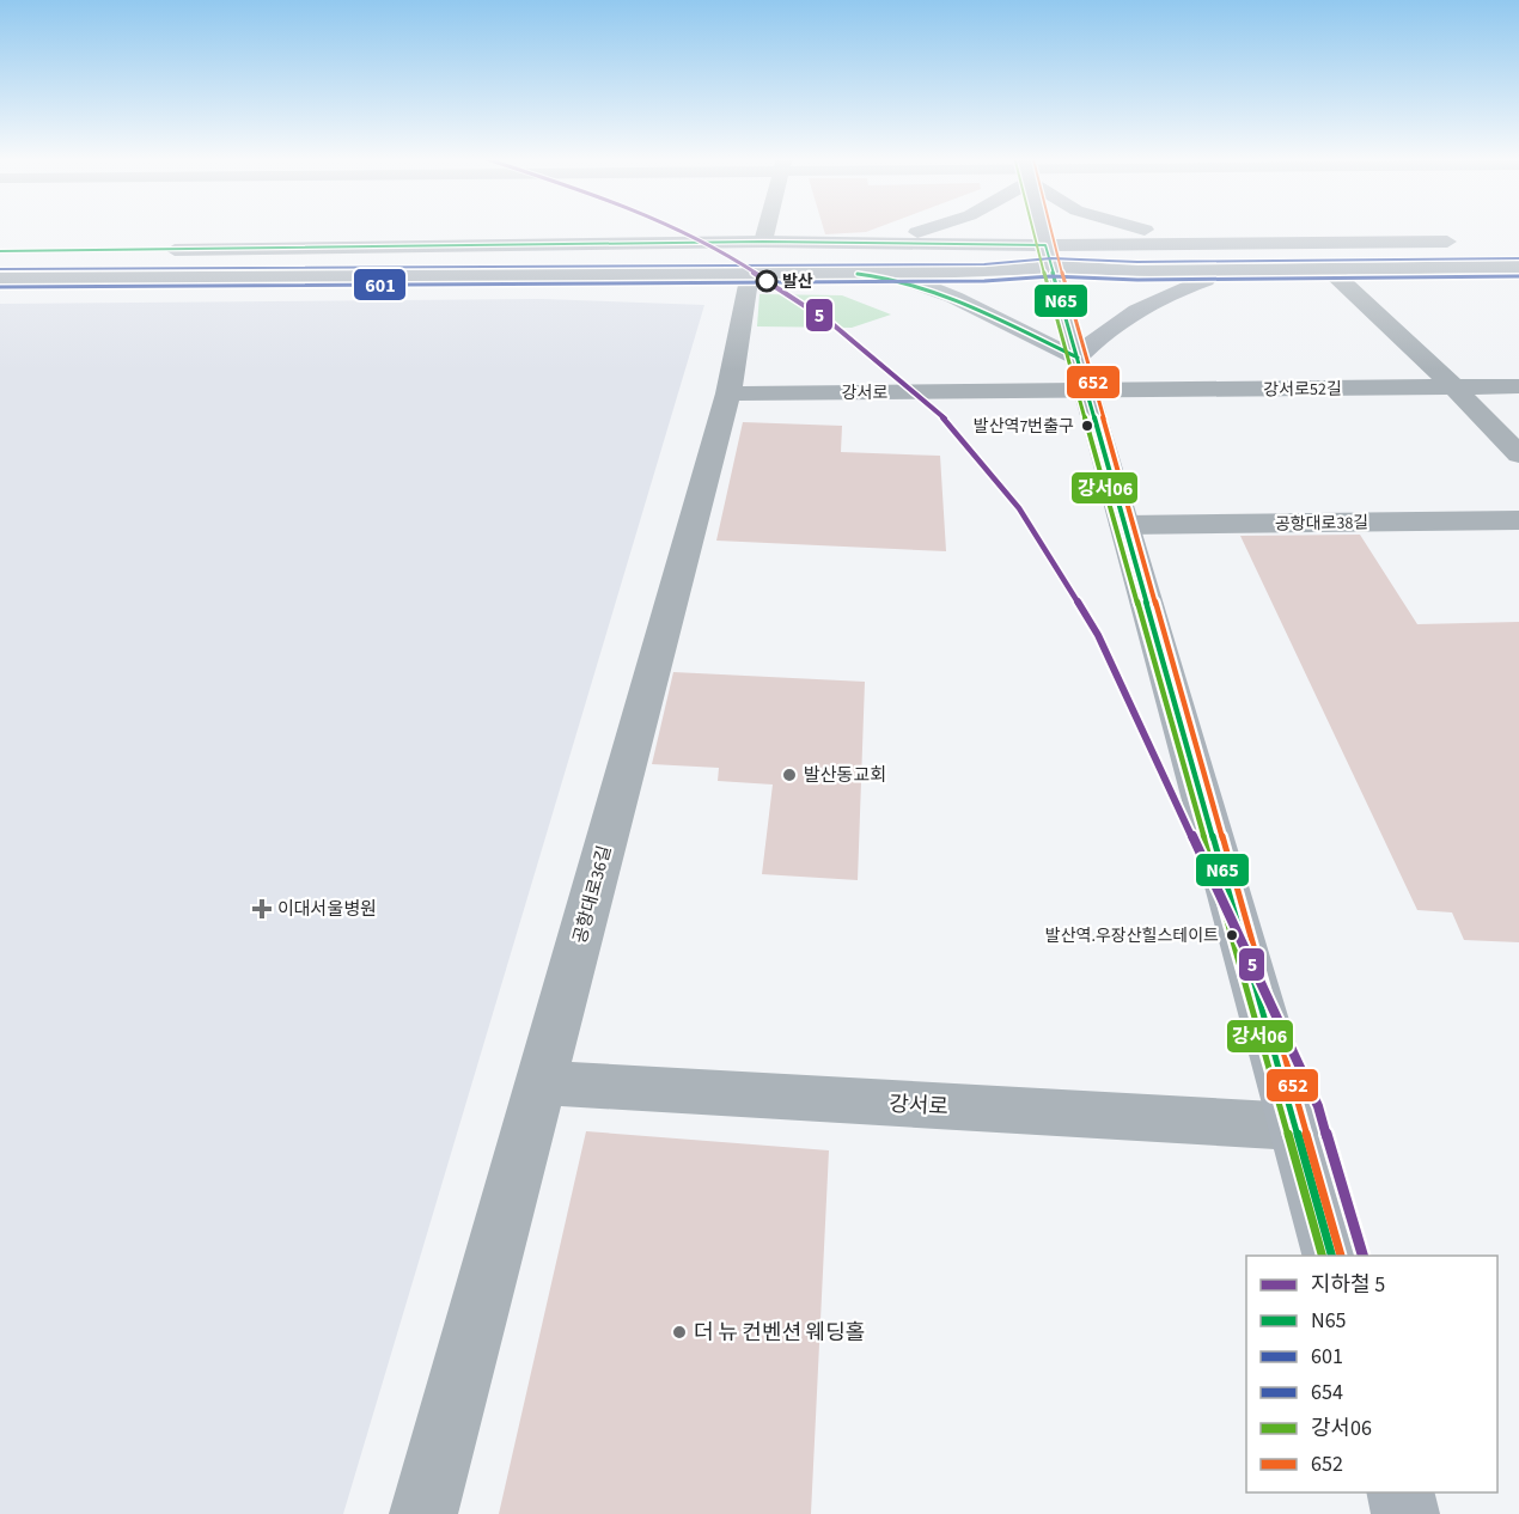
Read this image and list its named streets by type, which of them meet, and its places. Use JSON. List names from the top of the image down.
{
  "streets": {
    "street": [
      "강서로52길",
      "강서로",
      "공항대로38길",
      "공항대로36길"
    ]
  },
  "crossings": [
    ["강서로52길", "강서로"],
    ["강서로", "공항대로36길"]
  ],
  "places": {
    "other": [
      "발산",
      "발산역7번출구",
      "발산동교회",
      "발산역.우장산힐스테이트",
      "더 뉴 컨벤션 웨딩홀"
    ],
    "health": ["이대서울병원"]
  },
  "lines": [
    "metro line 5",
    "transit line 강서06",
    "transit line 652",
    "transit line N65",
    "transit line 654",
    "transit line 601"
  ],
  "legend": [
    "지하철 5",
    "N65",
    "601",
    "654",
    "강서06",
    "652"
  ]
}
